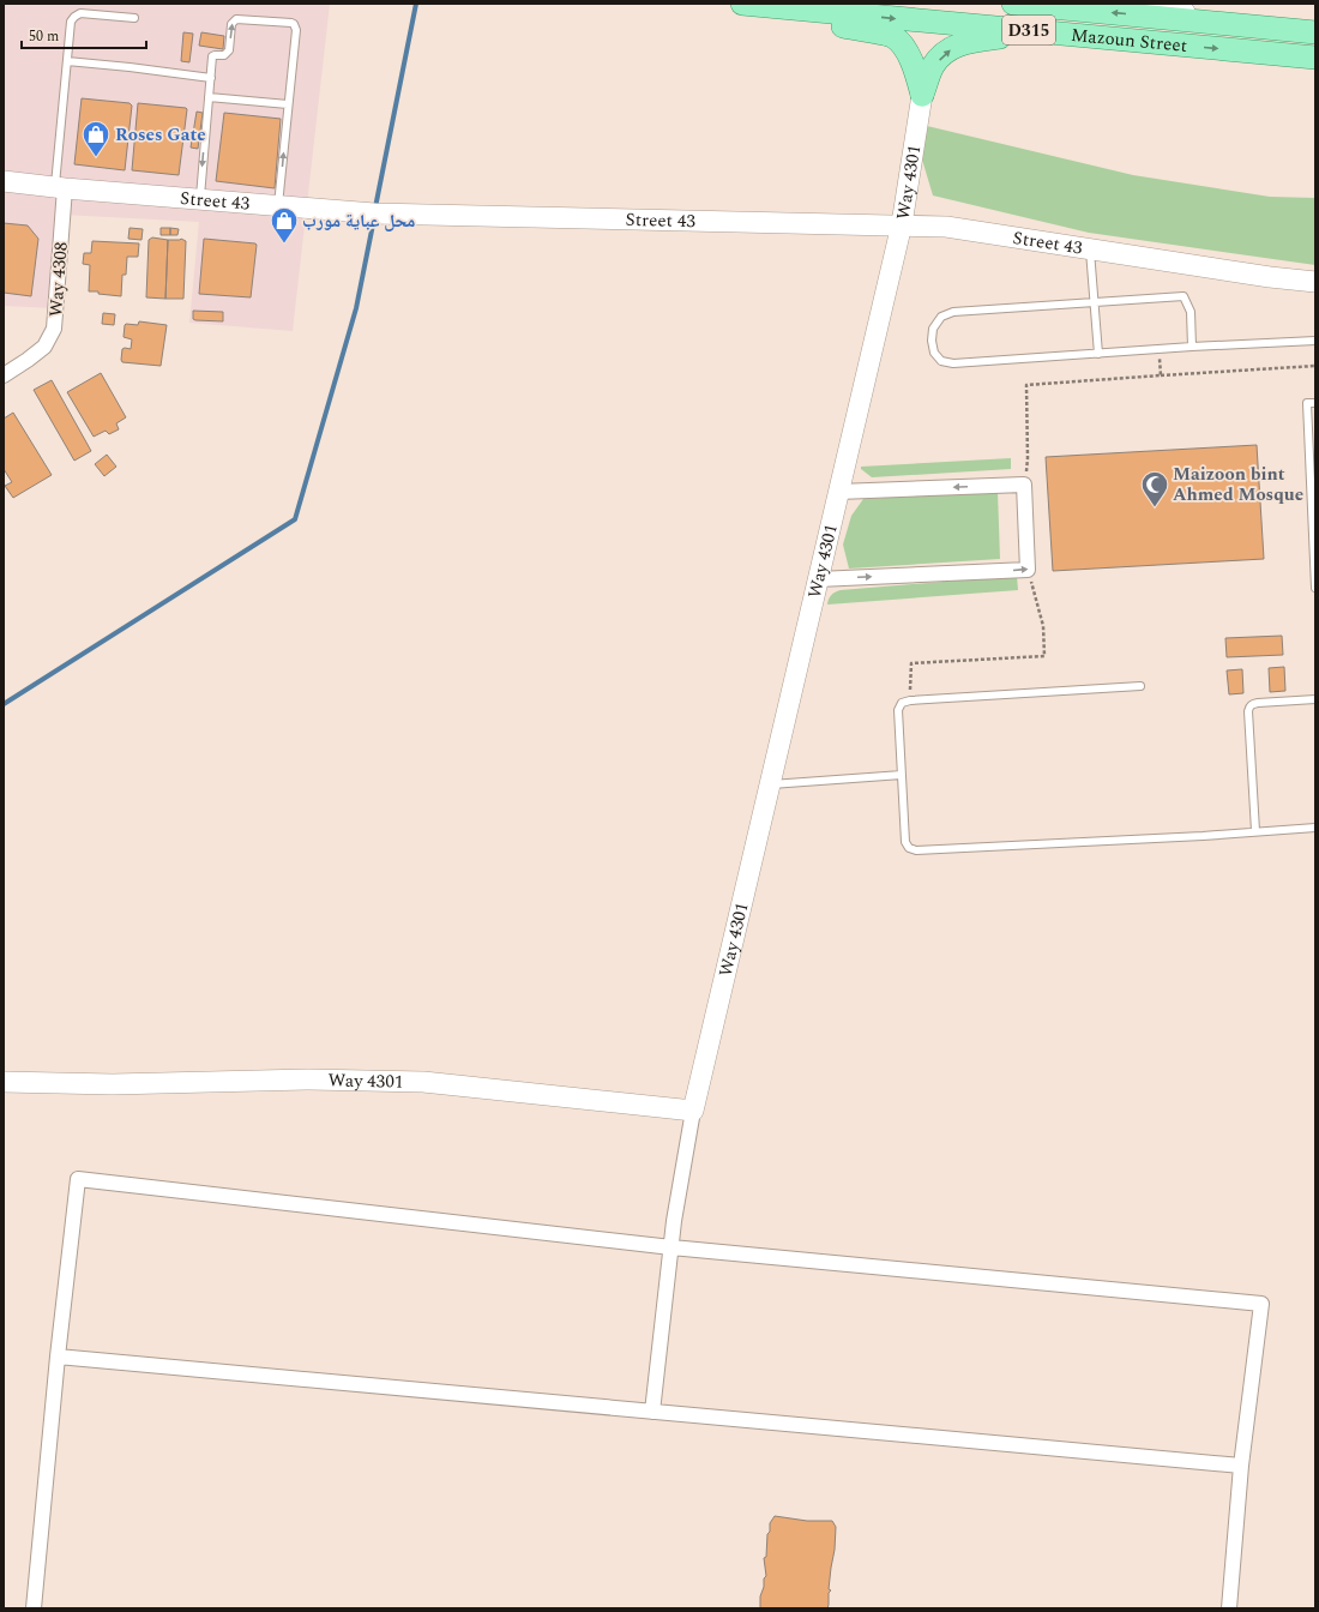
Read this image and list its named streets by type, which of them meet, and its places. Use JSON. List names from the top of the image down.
{
  "streets": {
    "main road": ["D315", "Mazoun Street"],
    "street": ["Way 4301", "Street 43", "Way 4308"]
  },
  "crossings": [
    ["Way 4301", "Street 43"],
    ["Street 43", "Way 4308"]
  ],
  "places": {
    "shop": ["Roses Gate", "محل عباية مورب"],
    "mosque": ["Maizoon bint Ahmed Mosque"]
  },
  "scale_bar": "50 m"
}
